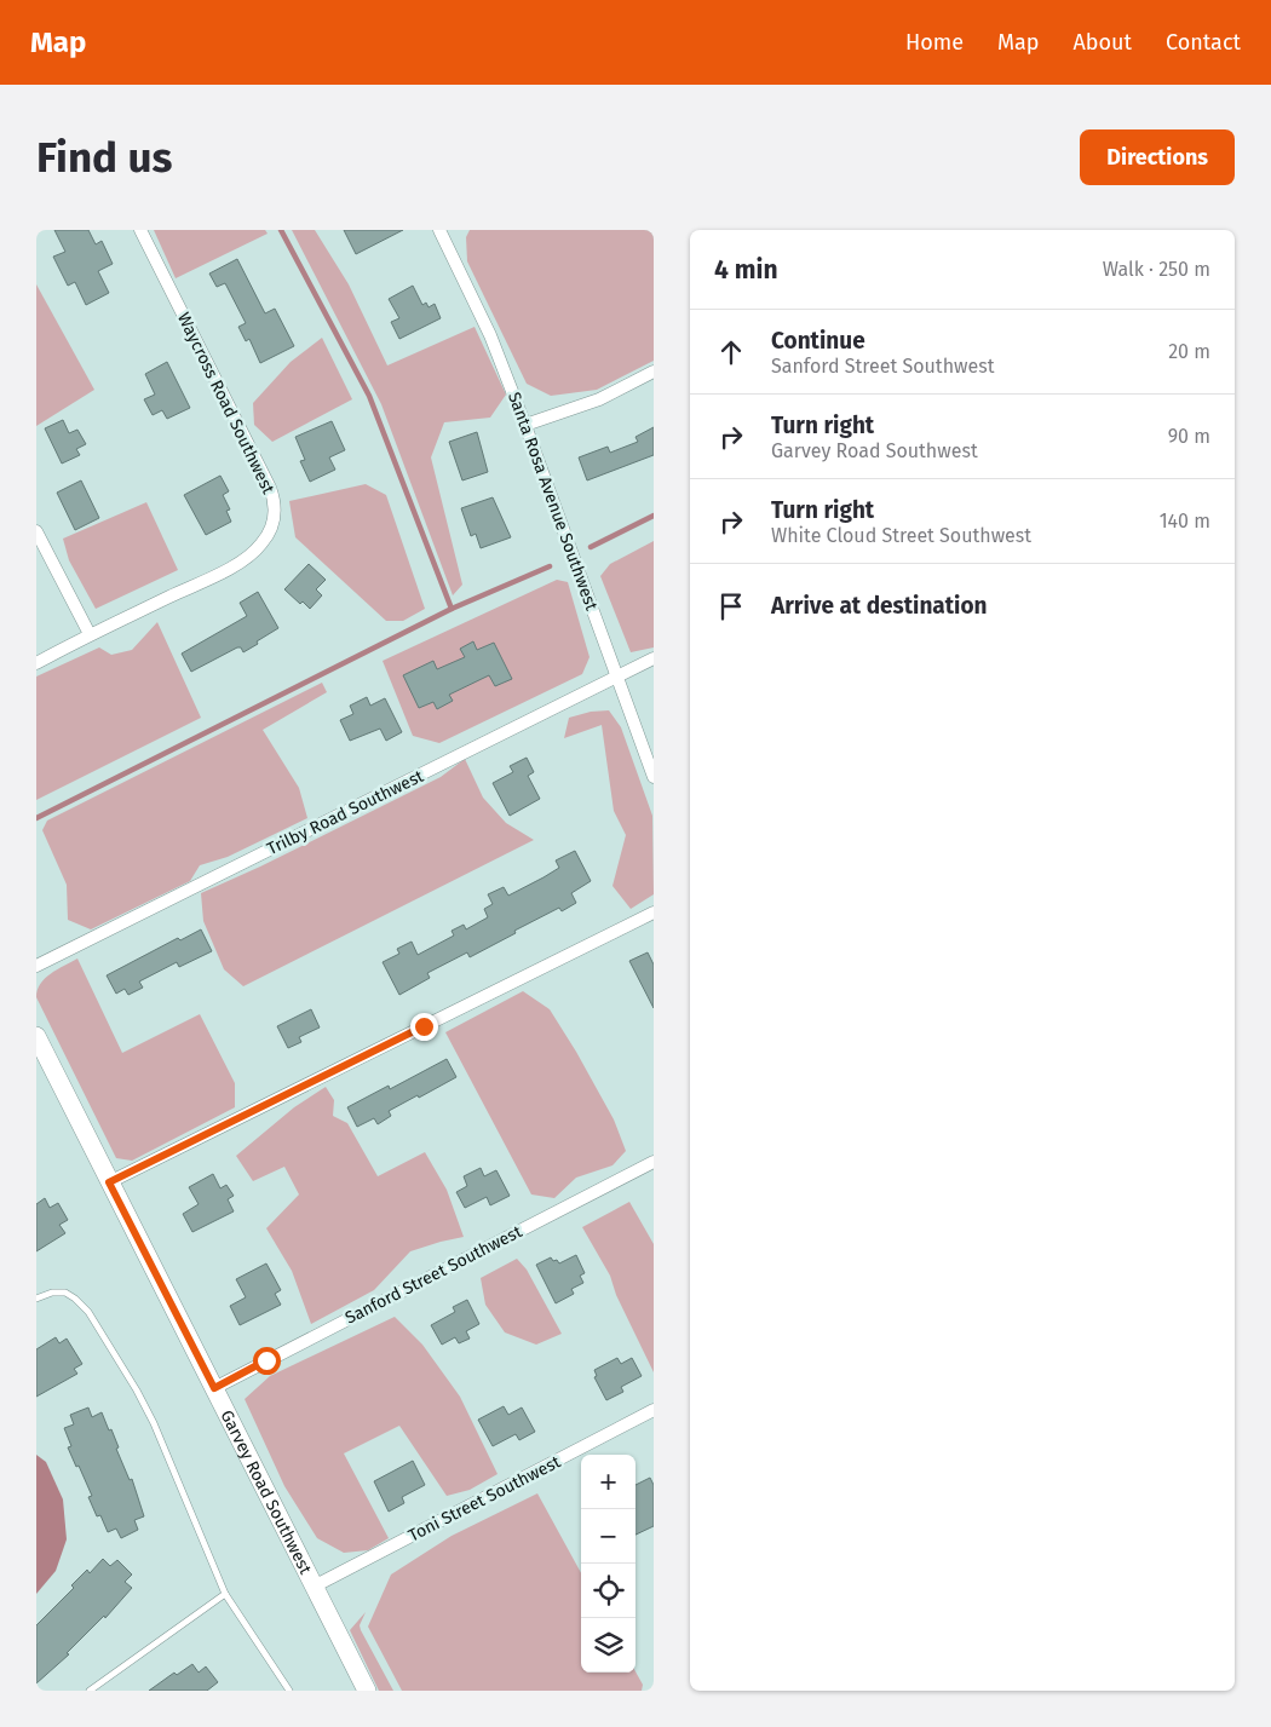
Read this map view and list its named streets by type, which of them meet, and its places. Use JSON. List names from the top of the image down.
{
  "streets": {
    "street": [
      "Waycross Road Southwest",
      "Santa Rosa Avenue Southwest",
      "Trilby Road Southwest",
      "Sanford Street Southwest",
      "Garvey Road Southwest",
      "Toni Street Southwest"
    ]
  },
  "crossings": [
    ["Santa Rosa Avenue Southwest", "Trilby Road Southwest"],
    ["Sanford Street Southwest", "Garvey Road Southwest"],
    ["Garvey Road Southwest", "Toni Street Southwest"]
  ],
  "page": {
    "header": "Map",
    "nav": [
      "Home",
      "Map",
      "About",
      "Contact"
    ],
    "buttons": "Directions",
    "title": "Find us",
    "heading": ["4 min", "Walk · 250 m"],
    "list": [
      ["Continue", "Sanford Street Southwest", "20 m"],
      ["Turn right", "Garvey Road Southwest", "90 m"],
      ["Turn right", "White Cloud Street Southwest", "140 m"],
      "Arrive at destination"
    ],
    "map_buttons": ["+", "−"]
  }
}
